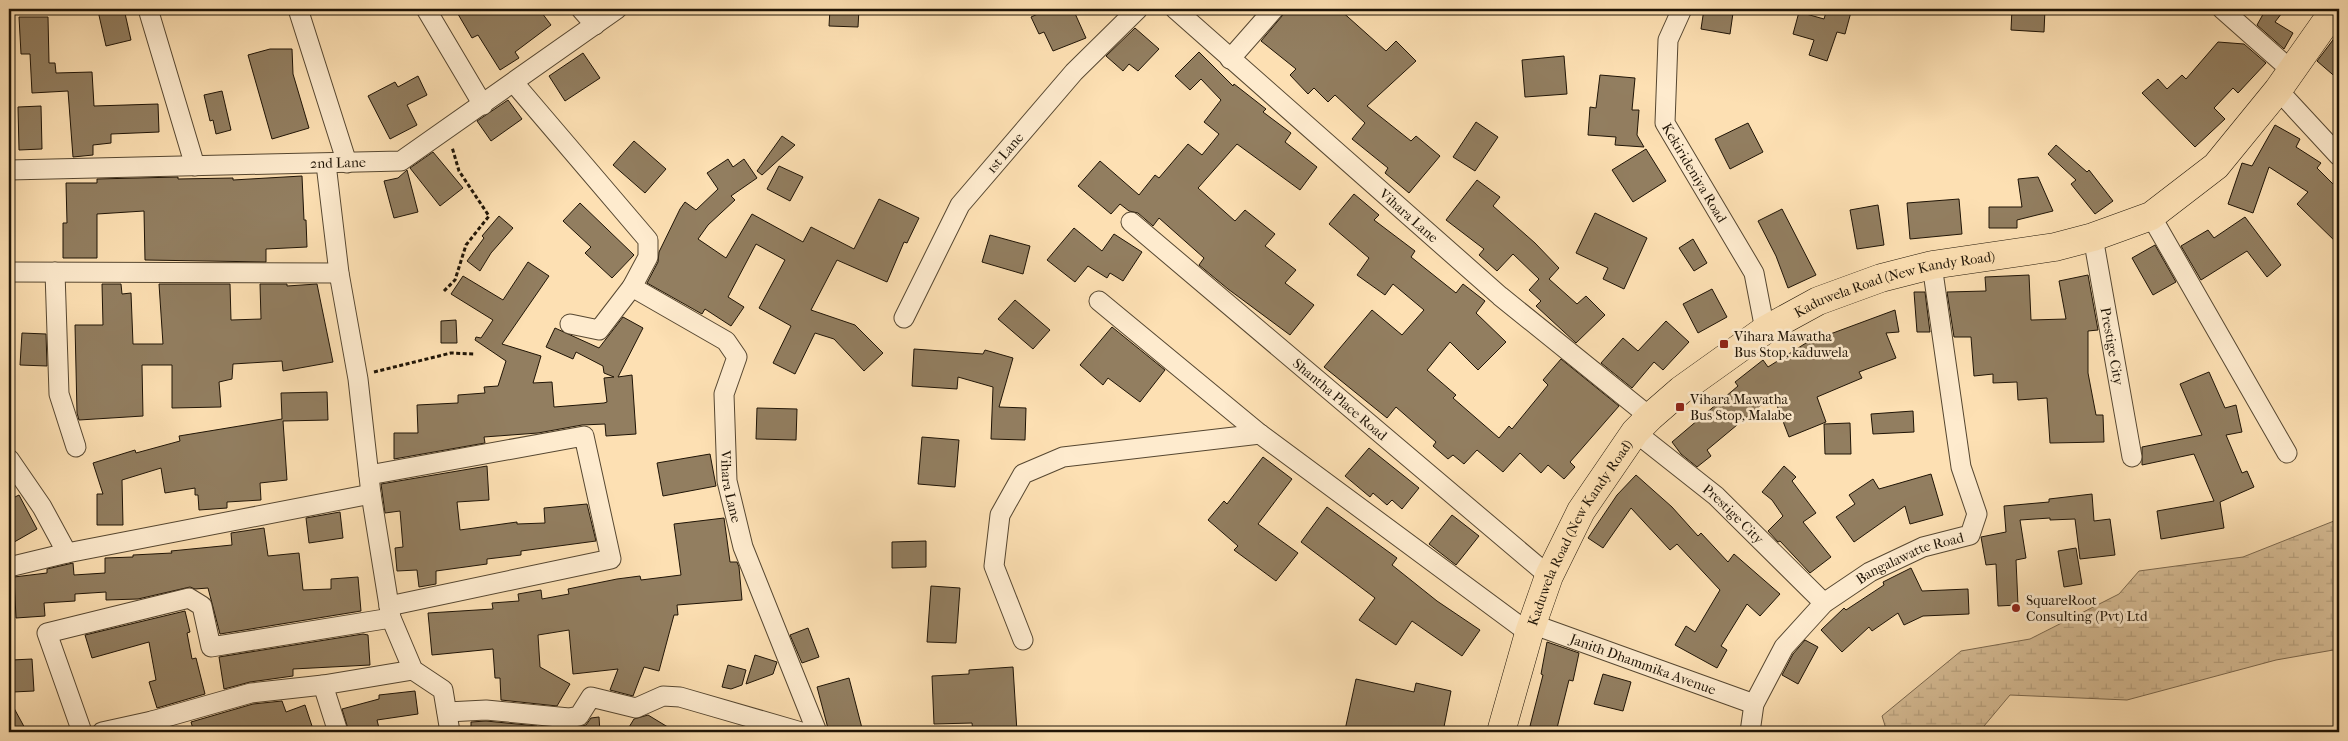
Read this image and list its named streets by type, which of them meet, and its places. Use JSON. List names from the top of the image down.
{
  "streets": {
    "main road": ["Kaduwela Road (New Kandy Road)"],
    "street": [
      "1st Lane",
      "2nd Lane",
      "Kekirideniya Road",
      "Vihara Lane",
      "Prestige City",
      "Shantha Place Road",
      "Bangalawatte Road",
      "Janith Dhammika Avenue"
    ]
  },
  "crossings": [
    ["Kekirideniya Road", "Kaduwela Road (New Kandy Road)"],
    ["Vihara Lane", "Kaduwela Road (New Kandy Road)"],
    ["Vihara Lane", "Prestige City"],
    ["Kaduwela Road (New Kandy Road)", "Prestige City"],
    ["Kaduwela Road (New Kandy Road)", "Shantha Place Road"],
    ["Kaduwela Road (New Kandy Road)", "Bangalawatte Road"],
    ["Kaduwela Road (New Kandy Road)", "Janith Dhammika Avenue"],
    ["Prestige City", "Bangalawatte Road"],
    ["Bangalawatte Road", "Janith Dhammika Avenue"]
  ],
  "places": {
    "transit": ["Vihara Mawatha Bus Stop, kaduwela", "Vihara Mawatha Bus Stop, Malabe"],
    "other": ["SquareRoot Consulting (Pvt) Ltd"]
  }
}
